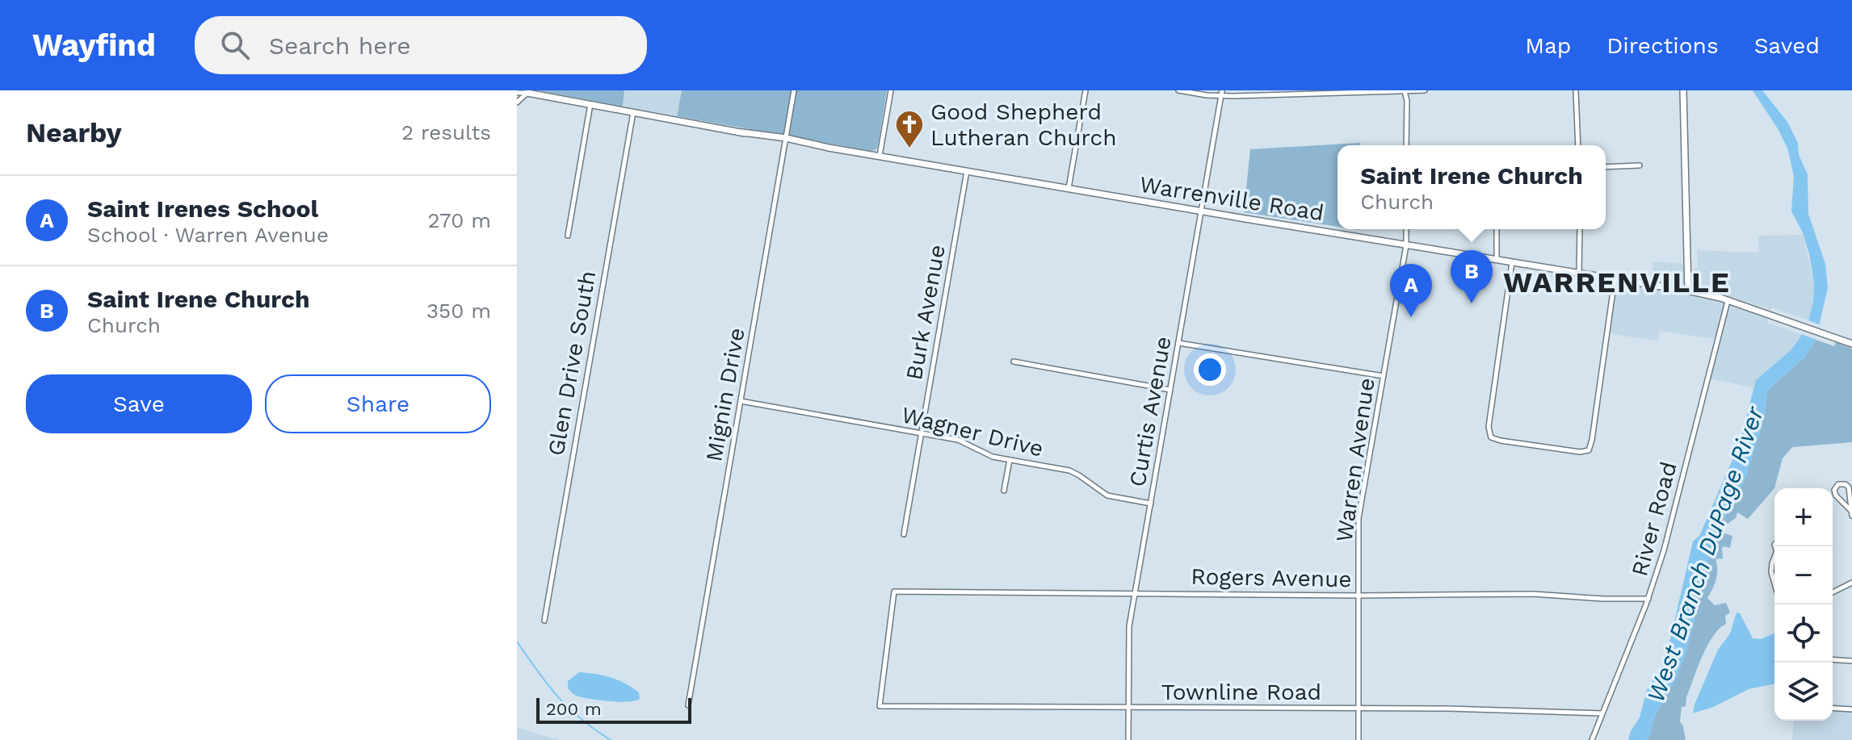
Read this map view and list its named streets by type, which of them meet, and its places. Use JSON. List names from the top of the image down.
{
  "streets": {
    "main road": ["Warrenville Road"],
    "street": [
      "Burk Avenue",
      "Glen Drive South",
      "Mignin Drive",
      "Curtis Avenue",
      "Wagner Drive",
      "Warren Avenue",
      "River Road",
      "Rogers Avenue",
      "Townline Road"
    ]
  },
  "crossings": [
    ["Warrenville Road", "Burk Avenue"],
    ["Warrenville Road", "Glen Drive South"],
    ["Warrenville Road", "Mignin Drive"],
    ["Warrenville Road", "Curtis Avenue"],
    ["Warrenville Road", "Warren Avenue"],
    ["Warrenville Road", "River Road"],
    ["Burk Avenue", "Wagner Drive"],
    ["Mignin Drive", "Wagner Drive"],
    ["Curtis Avenue", "Wagner Drive"],
    ["Curtis Avenue", "Rogers Avenue"],
    ["Curtis Avenue", "Townline Road"],
    ["Warren Avenue", "Rogers Avenue"],
    ["Warren Avenue", "Townline Road"],
    ["River Road", "Rogers Avenue"],
    ["River Road", "Townline Road"],
    ["Rogers Avenue", "Townline Road"]
  ],
  "districts": ["WARRENVILLE"],
  "water": ["West Branch DuPage River"],
  "places": {
    "church": ["Good Shepherd Lutheran Church"]
  },
  "scale_bar": "200 m",
  "page": {
    "header": "Wayfind",
    "search": "Search here",
    "nav": ["Map", "Directions", "Saved"],
    "heading": ["Nearby", "2 results"],
    "popup": ["Saint Irene Church", "Church"],
    "list": [
      {
        "mark": "A",
        "name": "Saint Irenes School",
        "note": "School · Warren Avenue",
        "value": "270 m"
      },
      {
        "mark": "B",
        "name": "Saint Irene Church",
        "note": "Church",
        "value": "350 m"
      }
    ],
    "pins": ["B", "A"],
    "buttons": ["Save", "Share"],
    "map_buttons": ["+", "−"],
    "scale": "200 m"
  }
}
